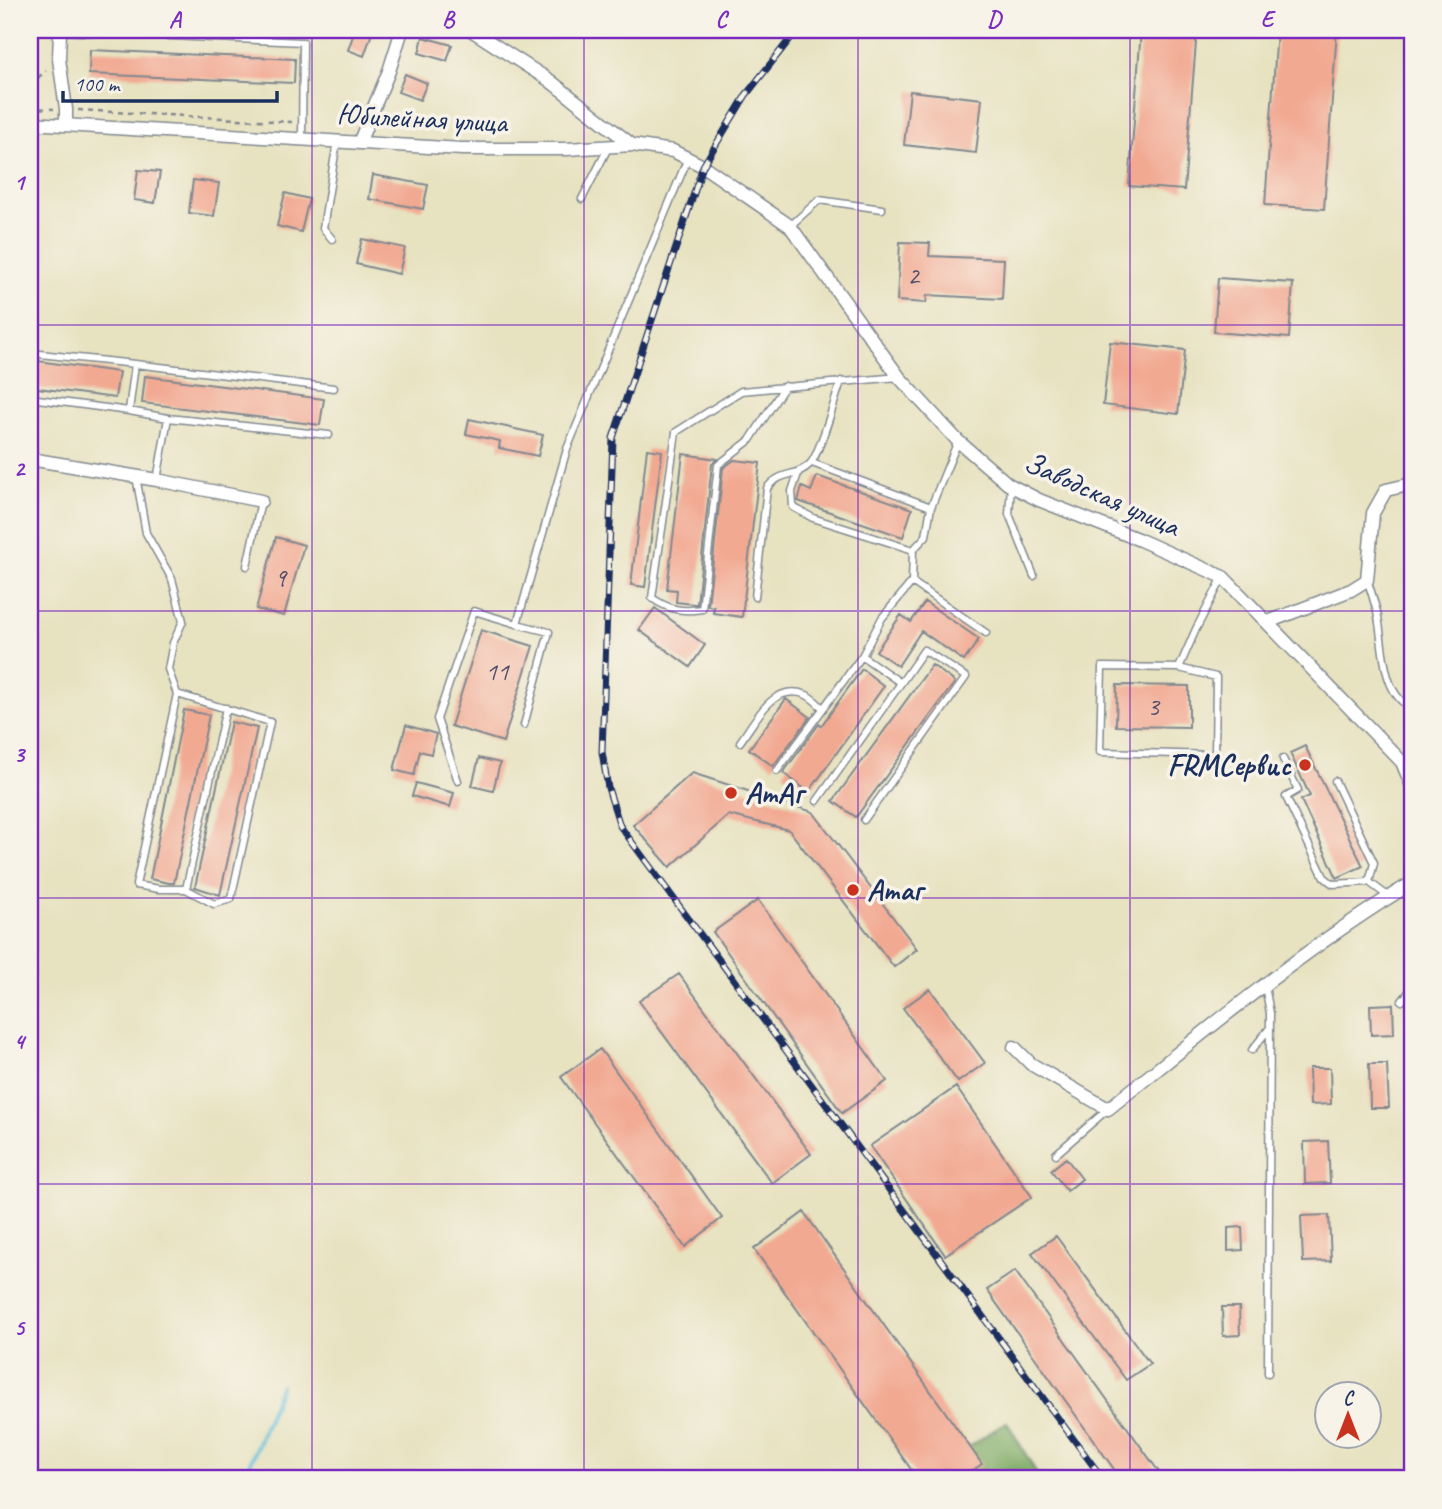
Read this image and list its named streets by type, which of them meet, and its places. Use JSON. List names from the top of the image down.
{
  "streets": {
    "street": ["Юбилейная улица", "Заводская улица"]
  },
  "crossings": [
    ["Юбилейная улица", "Заводская улица"]
  ],
  "places": ["FRMСервис", "АтАг", "Атаг"],
  "house_numbers": [
    "2",
    "9",
    "11",
    "3"
  ],
  "scale_bar": "100 m",
  "north": "top",
  "grid": {
    "columns": [
      "A",
      "B",
      "C",
      "D",
      "E"
    ],
    "rows": [
      "1",
      "2",
      "3",
      "4",
      "5"
    ]
  }
}
